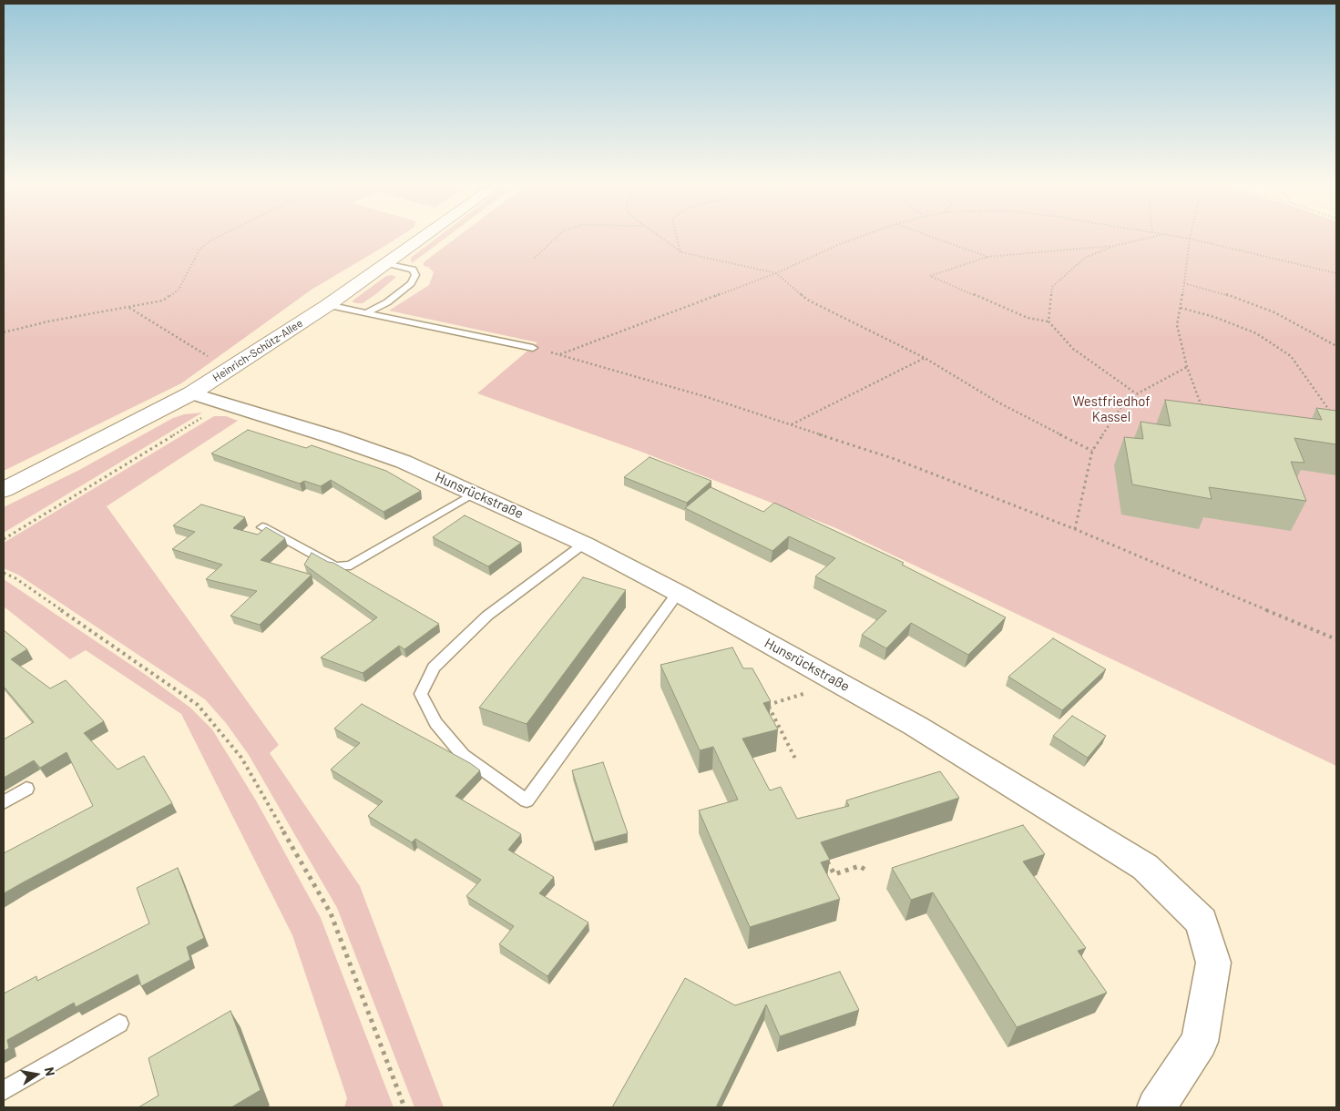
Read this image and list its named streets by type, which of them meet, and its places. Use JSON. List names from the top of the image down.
{
  "streets": {
    "main road": ["Heinrich-Schütz-Allee"],
    "street": ["Hunsrückstraße"]
  },
  "crossings": [
    ["Heinrich-Schütz-Allee", "Hunsrückstraße"]
  ],
  "parks": ["Westfriedhof Kassel"],
  "north": "right"
}
